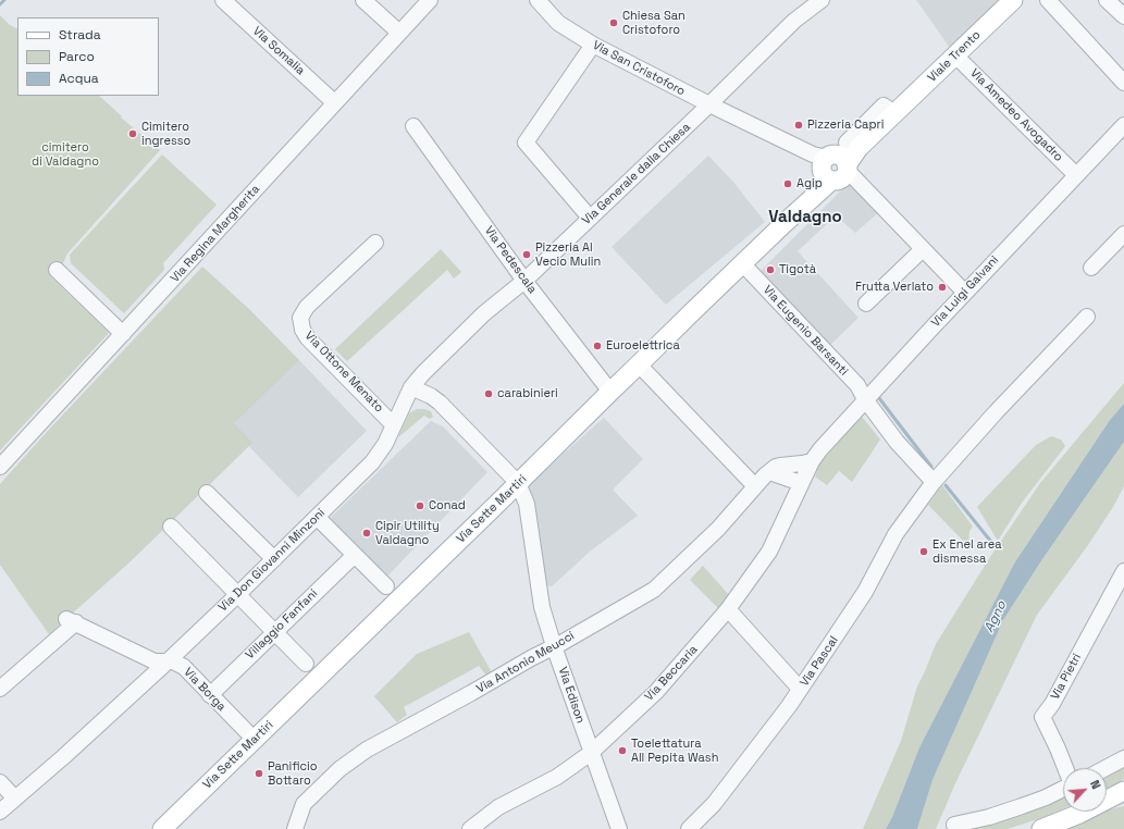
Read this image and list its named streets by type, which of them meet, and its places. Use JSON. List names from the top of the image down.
{
  "streets": {
    "main road": ["Viale Trento", "Via Sette Martiri"],
    "street": [
      "Via Somalia",
      "Via San Cristoforo",
      "Via Amedeo Avogadro",
      "Via Generale dalla Chiesa",
      "Via Regina Margherita",
      "Via Pedescala",
      "Via Luigi Galvani",
      "Via Eugenio Barsanti",
      "Via Ottone Menato",
      "Via Don Giovanni Minzoni",
      "Villaggio Fanfani",
      "Via Pascal",
      "Via Antonio Meucci",
      "Via Beccaria",
      "Via Pietri",
      "Via Borga",
      "Via Edison"
    ]
  },
  "crossings": [
    ["Via Somalia", "Via Regina Margherita"],
    ["Viale Trento", "Via San Cristoforo"],
    ["Viale Trento", "Via Amedeo Avogadro"],
    ["Viale Trento", "Via Sette Martiri"],
    ["Via San Cristoforo", "Via Generale dalla Chiesa"],
    ["Via San Cristoforo", "Via Sette Martiri"],
    ["Via Amedeo Avogadro", "Via Luigi Galvani"],
    ["Via Generale dalla Chiesa", "Via Pedescala"],
    ["Via Generale dalla Chiesa", "Via Don Giovanni Minzoni"],
    ["Via Pedescala", "Via Sette Martiri"],
    ["Via Luigi Galvani", "Via Eugenio Barsanti"],
    ["Via Luigi Galvani", "Via Antonio Meucci"],
    ["Via Luigi Galvani", "Via Beccaria"],
    ["Via Eugenio Barsanti", "Via Sette Martiri"],
    ["Via Ottone Menato", "Via Don Giovanni Minzoni"],
    ["Via Sette Martiri", "Via Borga"],
    ["Via Sette Martiri", "Via Edison"],
    ["Via Don Giovanni Minzoni", "Via Borga"],
    ["Villaggio Fanfani", "Via Borga"],
    ["Via Antonio Meucci", "Via Beccaria"],
    ["Via Antonio Meucci", "Via Edison"],
    ["Via Beccaria", "Via Edison"]
  ],
  "districts": ["Valdagno"],
  "water": ["Agno"],
  "parks": ["cimitero di Valdagno"],
  "places": [
    "Chiesa San Cristoforo",
    "Pizzeria Capri",
    "Cimitero ingresso",
    "Agip",
    "Pizzeria Al Vecio Mulin",
    "Tigotà",
    "Frutta Verlato",
    "Euroelettrica",
    "carabinieri",
    "Conad",
    "Cipir Utility Valdagno",
    "Ex Enel area dismessa",
    "Toelettatura All Pepita Wash",
    "Panificio Bottaro"
  ],
  "legend": ["Strada", "Parco", "Acqua"],
  "north": "top right"
}
